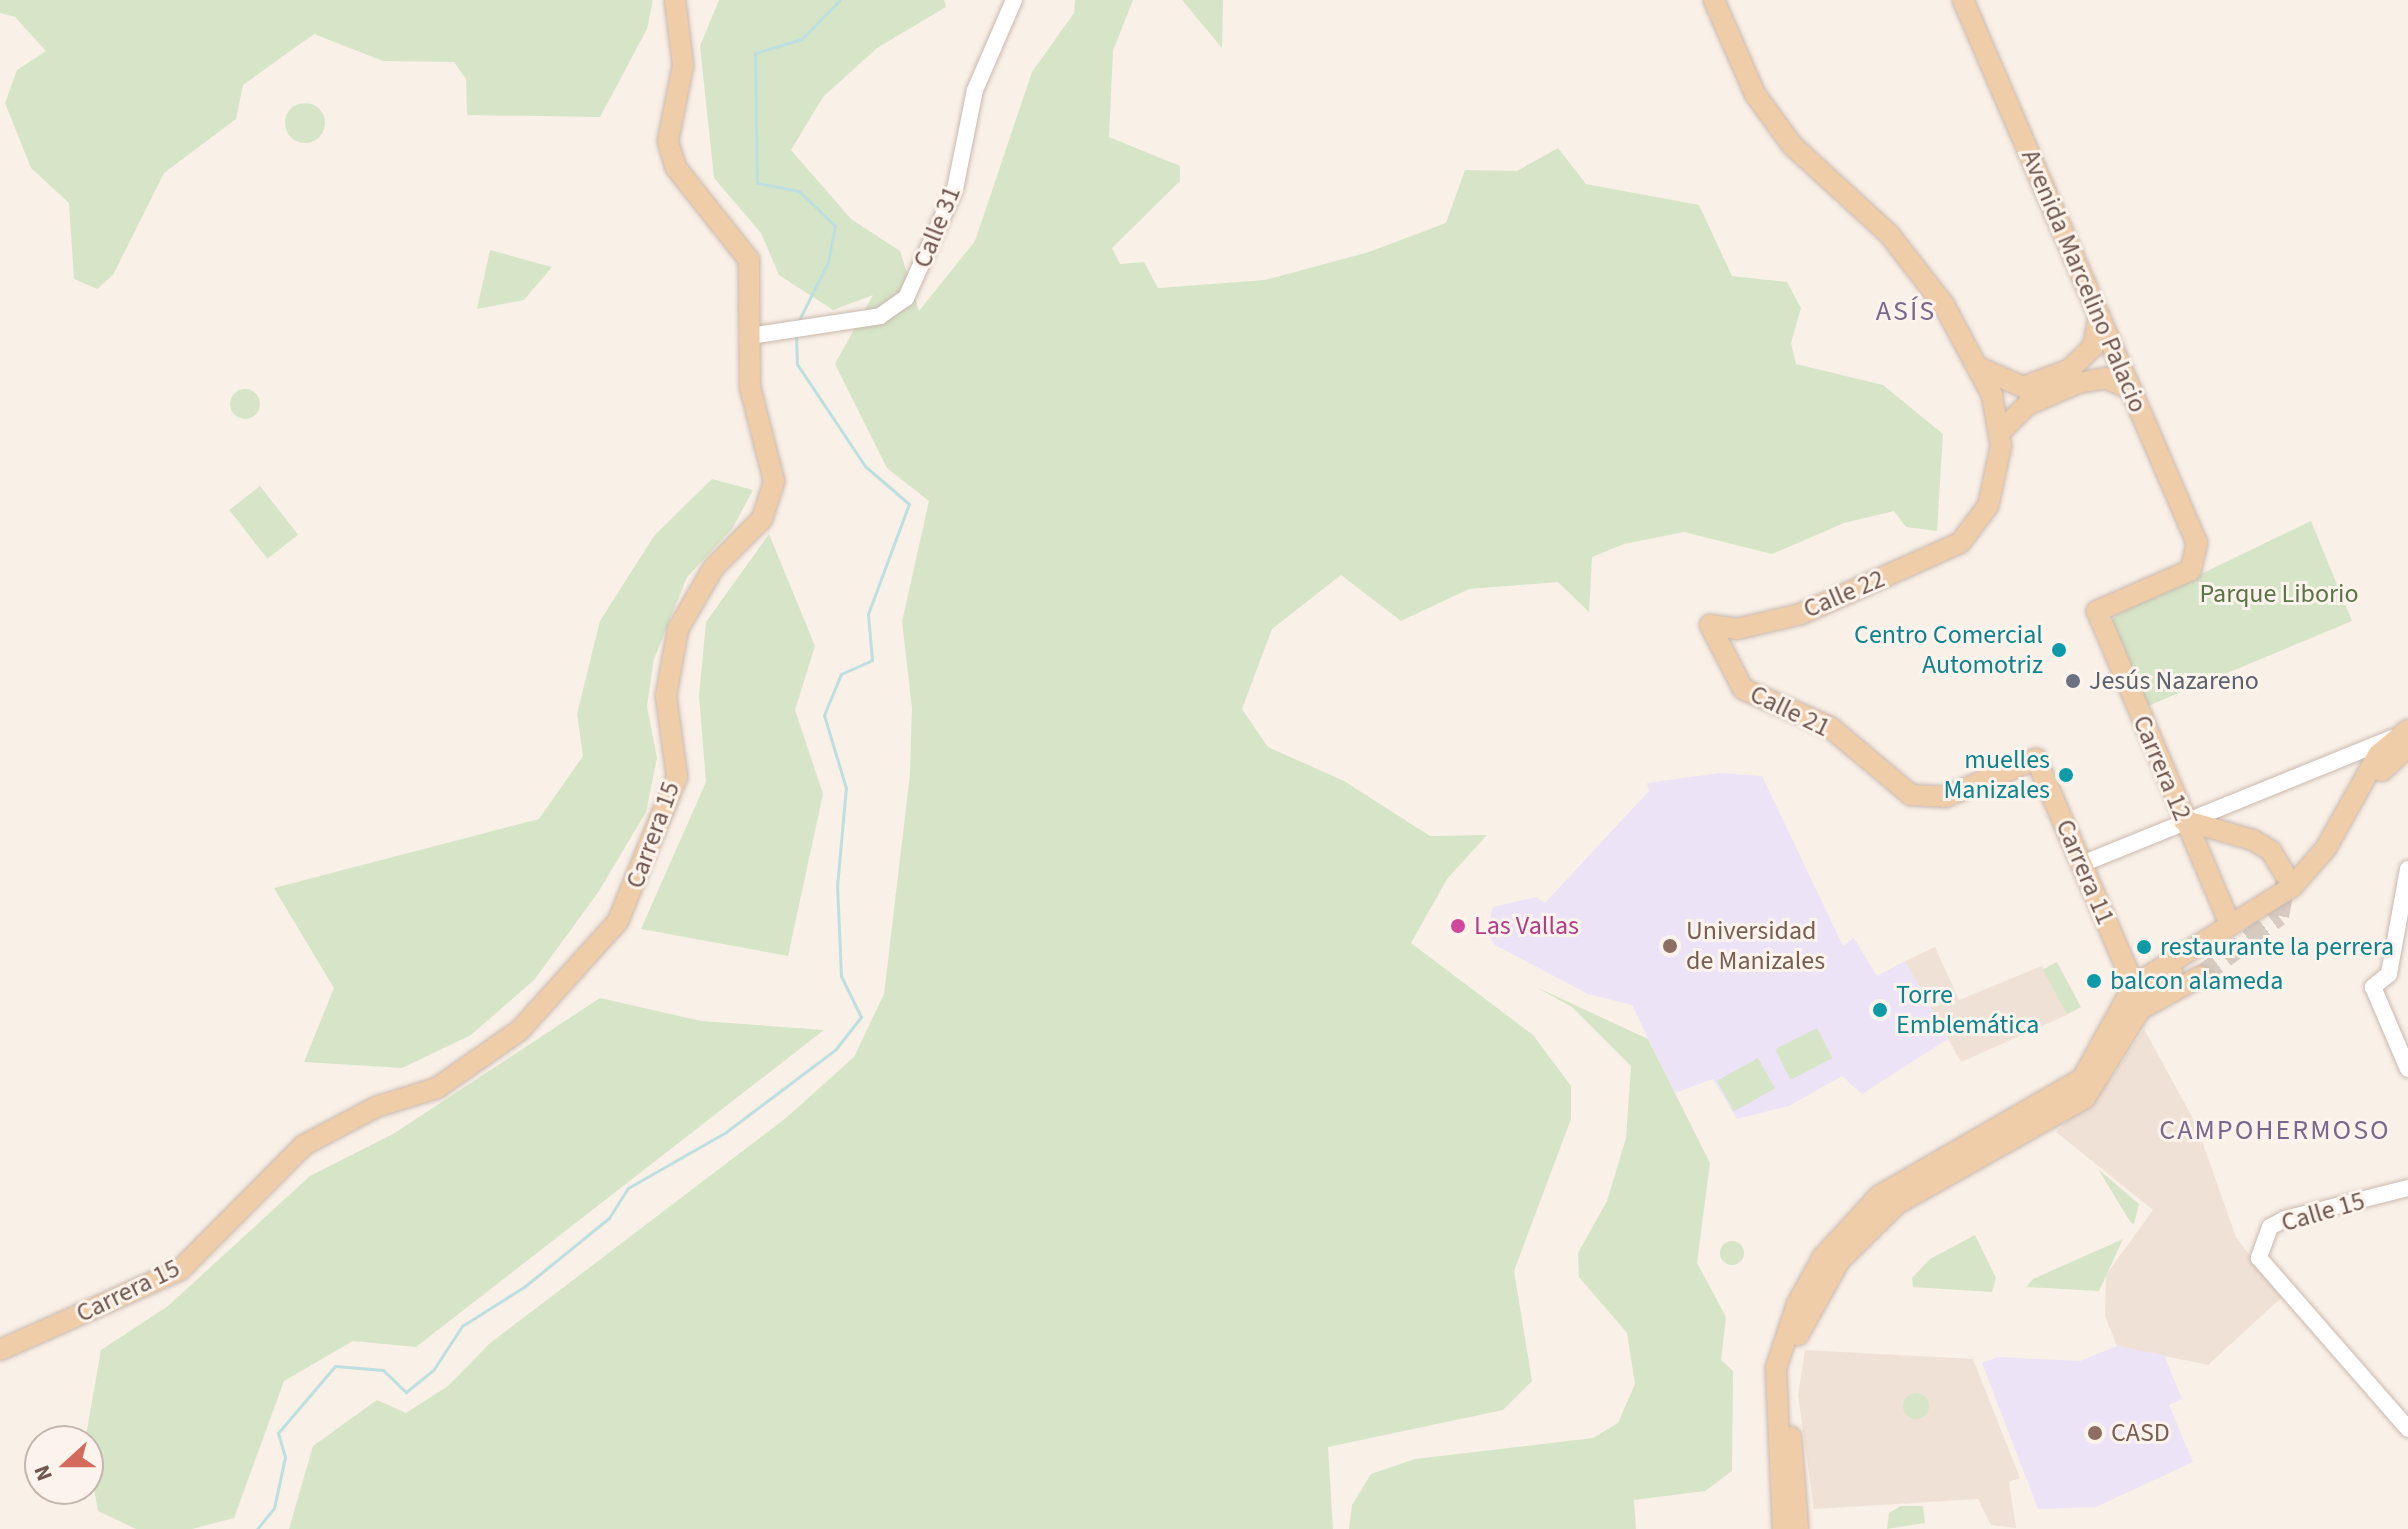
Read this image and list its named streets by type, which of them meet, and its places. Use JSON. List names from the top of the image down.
{
  "streets": {
    "main road": [
      "Avenida Marcelino Palacio",
      "Calle 22",
      "Calle 21",
      "Carrera 12",
      "Carrera 15",
      "Carrera 11"
    ],
    "street": ["Calle 31", "Calle 15"]
  },
  "crossings": [
    ["Calle 31", "Carrera 15"],
    ["Avenida Marcelino Palacio", "Carrera 12"],
    ["Calle 22", "Calle 21"],
    ["Calle 21", "Carrera 11"]
  ],
  "districts": ["ASÍS", "CAMPOHERMOSO"],
  "parks": ["Parque Liborio"],
  "places": [
    "Centro Comercial Automotriz",
    "Jesús Nazareno",
    "muelles Manizales",
    "Las Vallas",
    "Universidad de Manizales",
    "restaurante la perrera",
    "balcon alameda",
    "Torre Emblemática",
    "CASD"
  ],
  "north": "left"
}
